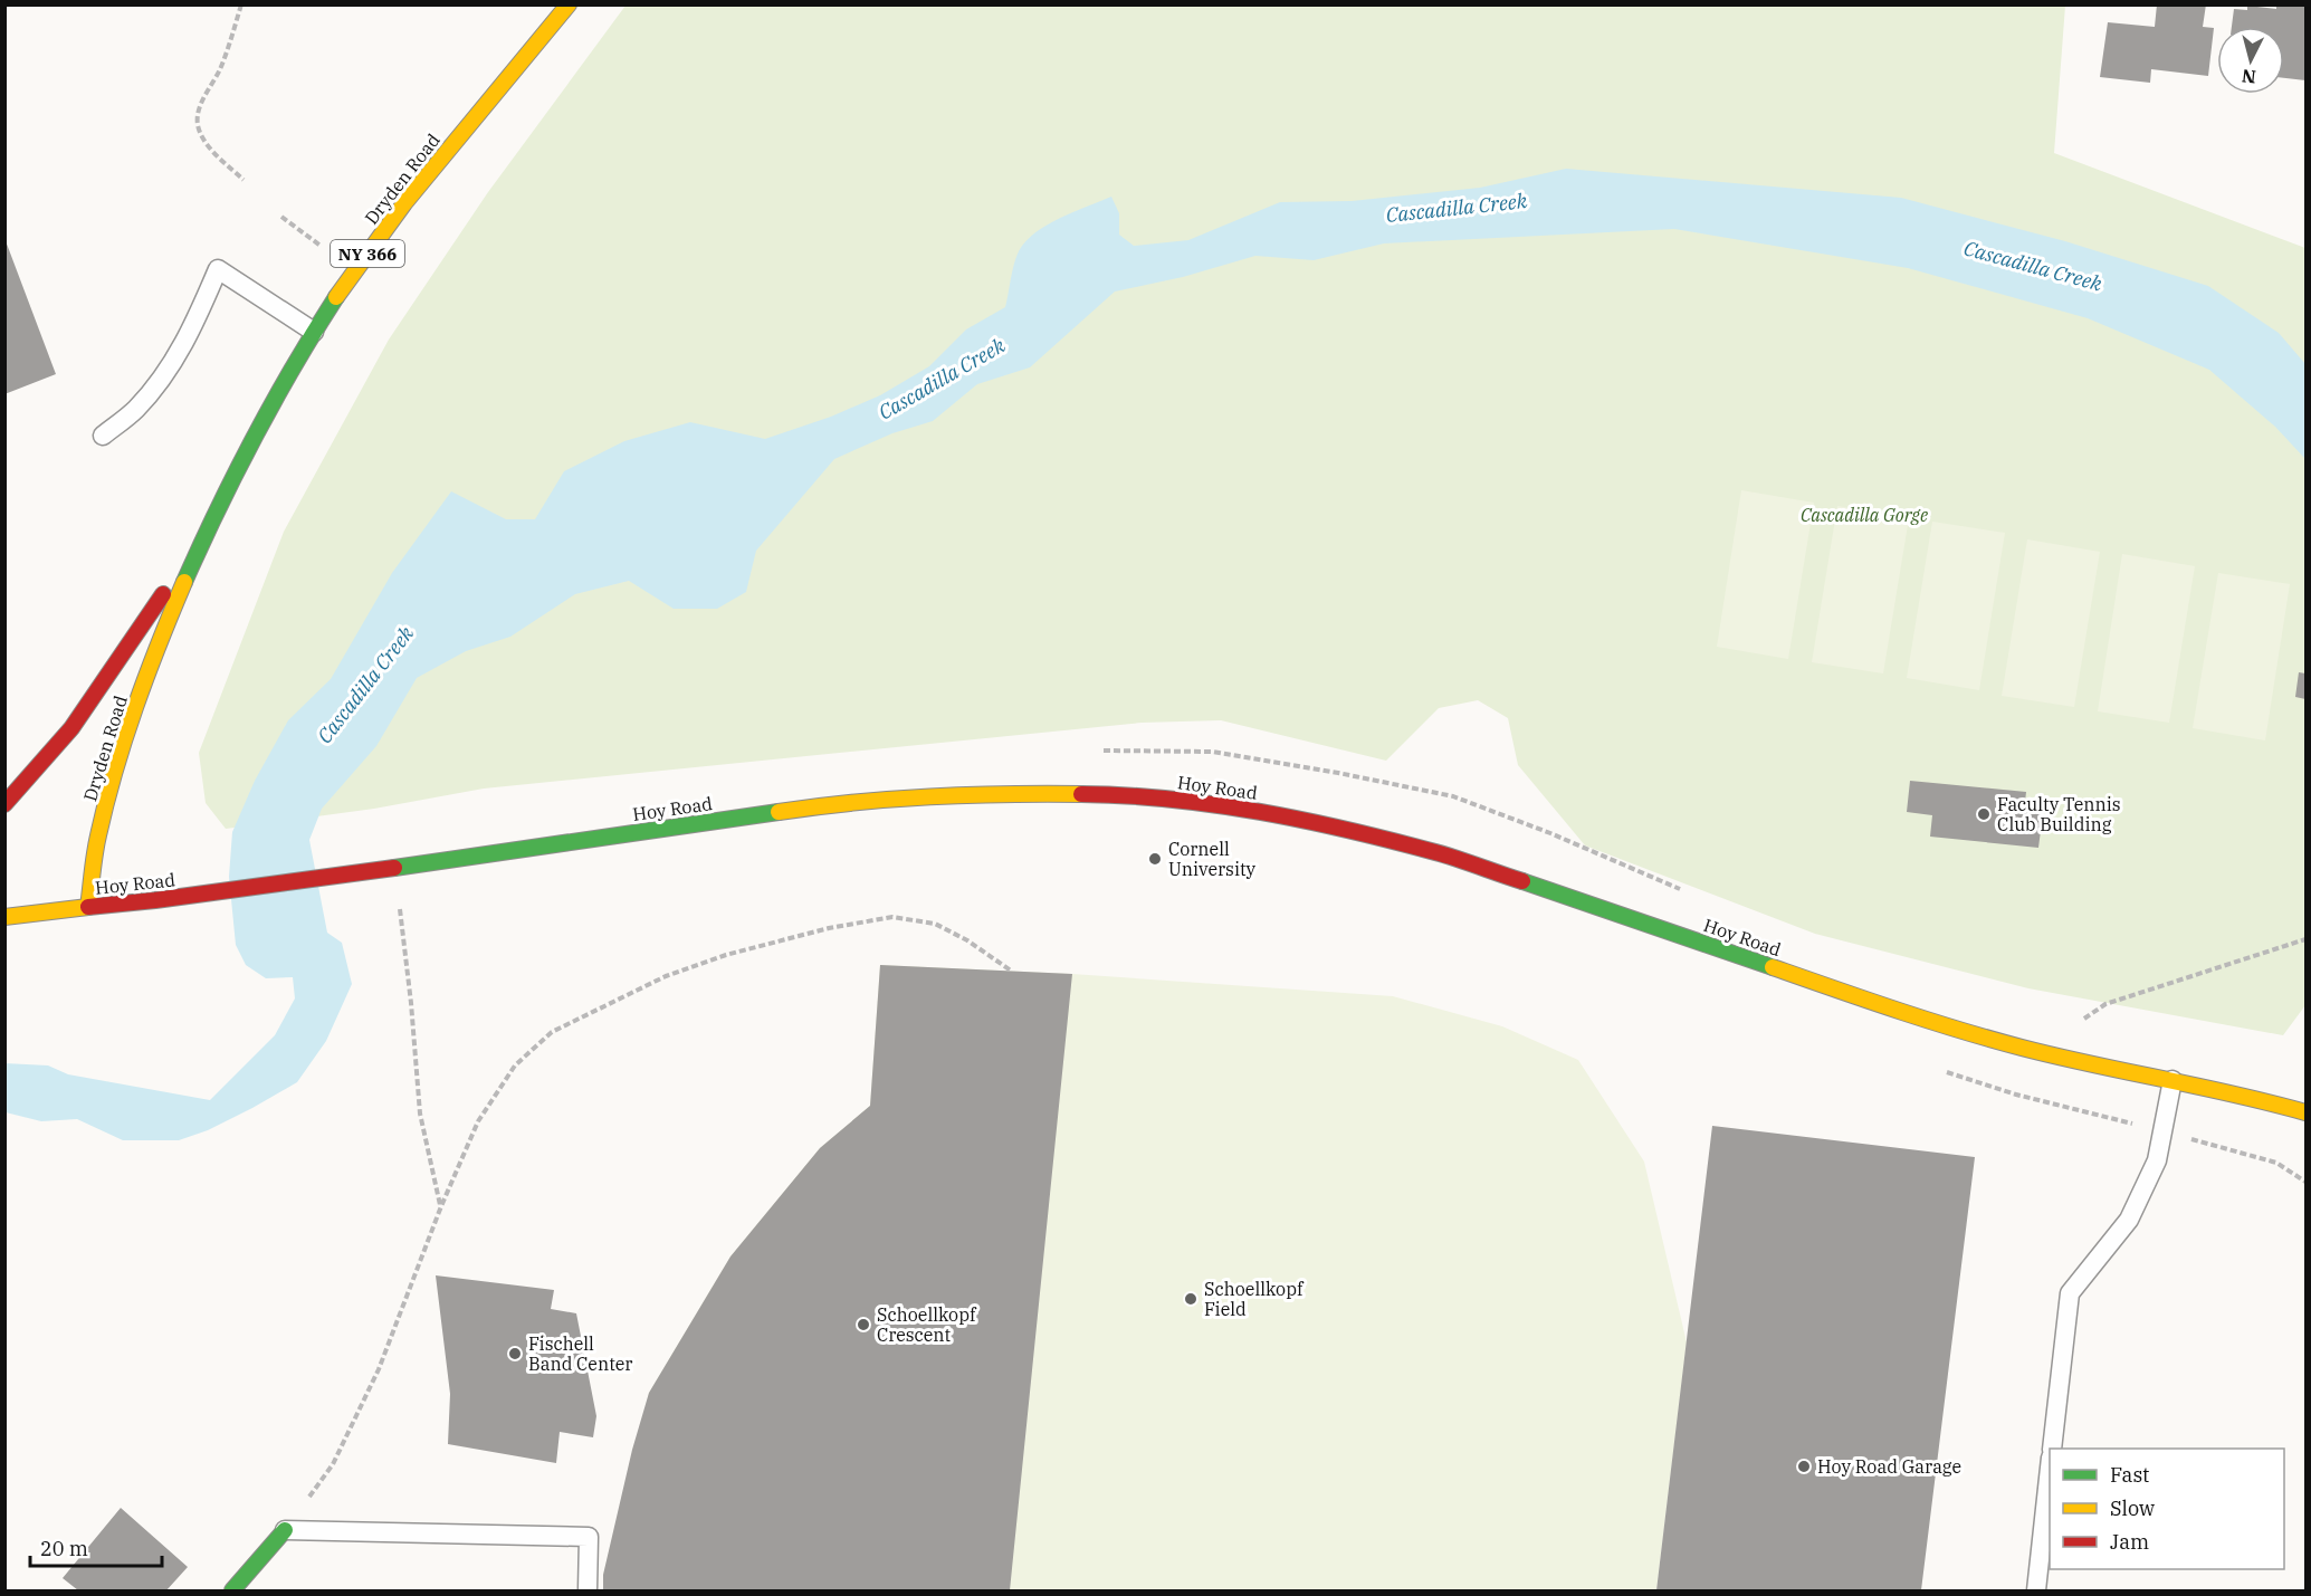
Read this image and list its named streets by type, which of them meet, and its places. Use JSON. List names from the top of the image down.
{
  "streets": {
    "street": ["Dryden Road", "NY 366", "Hoy Road"]
  },
  "crossings": [
    ["Dryden Road", "Hoy Road"]
  ],
  "water": ["Cascadilla Creek"],
  "parks": ["Cascadilla Gorge"],
  "places": [
    "Faculty Tennis Club Building",
    "Cornell University",
    "Schoellkopf Field",
    "Schoellkopf Crescent",
    "Fischell Band Center",
    "Hoy Road Garage"
  ],
  "legend": ["Fast", "Slow", "Jam"],
  "scale_bar": "20 m",
  "north": "bottom"
}
